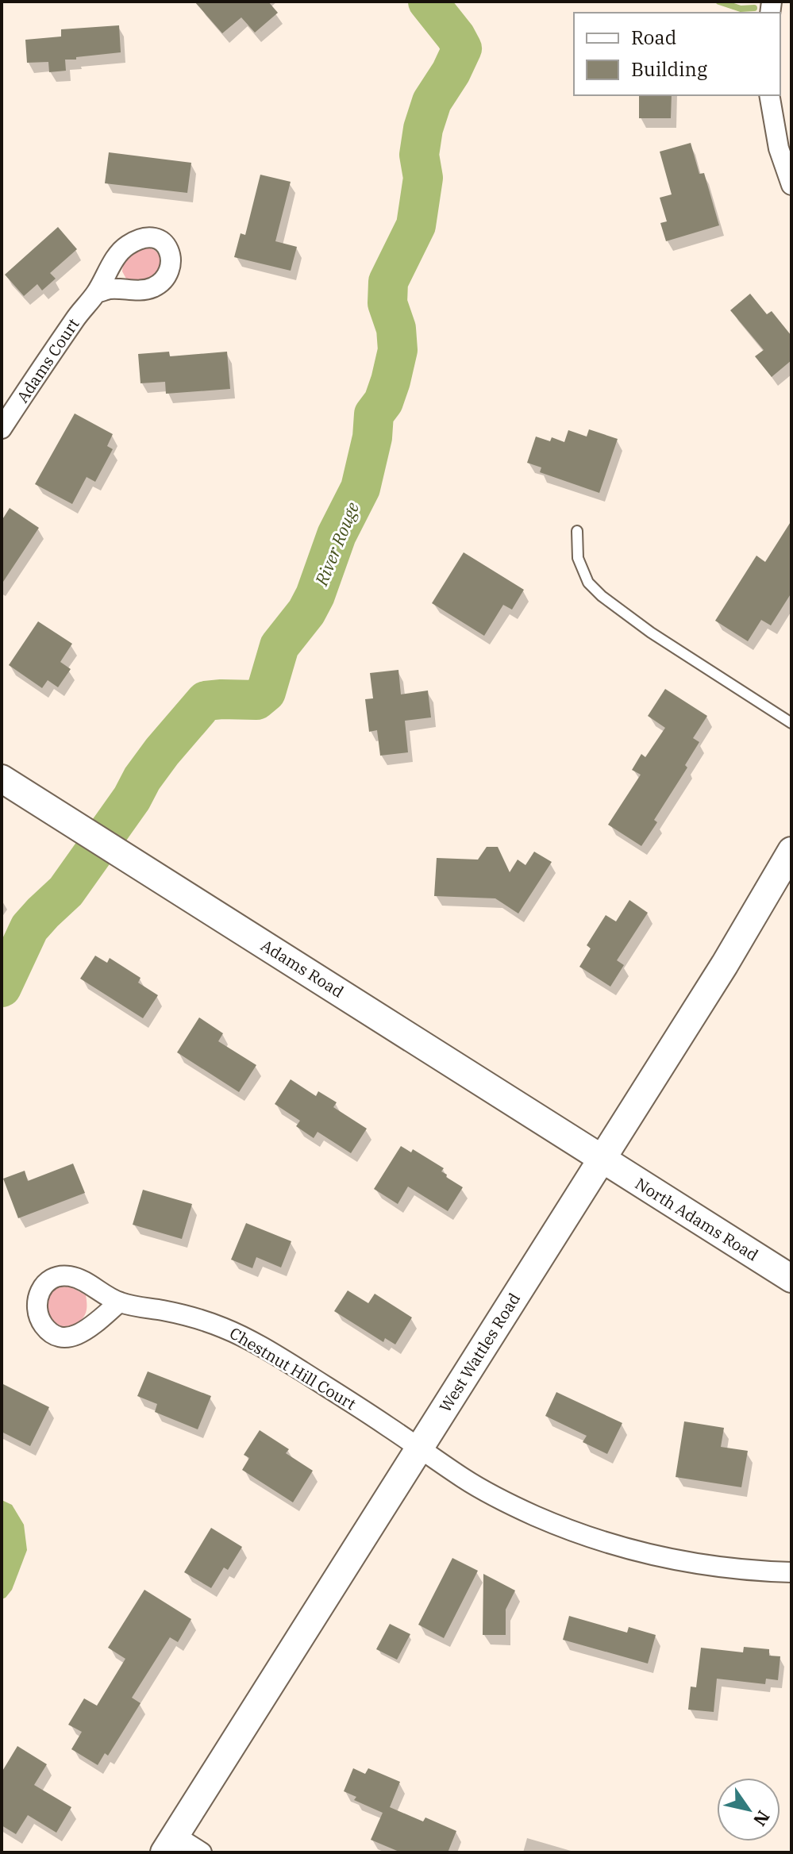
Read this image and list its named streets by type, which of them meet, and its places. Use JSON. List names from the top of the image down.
{
  "streets": {
    "street": [
      "Adams Court",
      "Adams Road",
      "North Adams Road",
      "West Wattles Road",
      "Chestnut Hill Court"
    ]
  },
  "crossings": [
    ["Adams Road", "North Adams Road"],
    ["Adams Road", "West Wattles Road"],
    ["North Adams Road", "West Wattles Road"],
    ["West Wattles Road", "Chestnut Hill Court"]
  ],
  "water": ["River Rouge"],
  "legend": ["Road", "Building"],
  "north": "bottom right"
}
